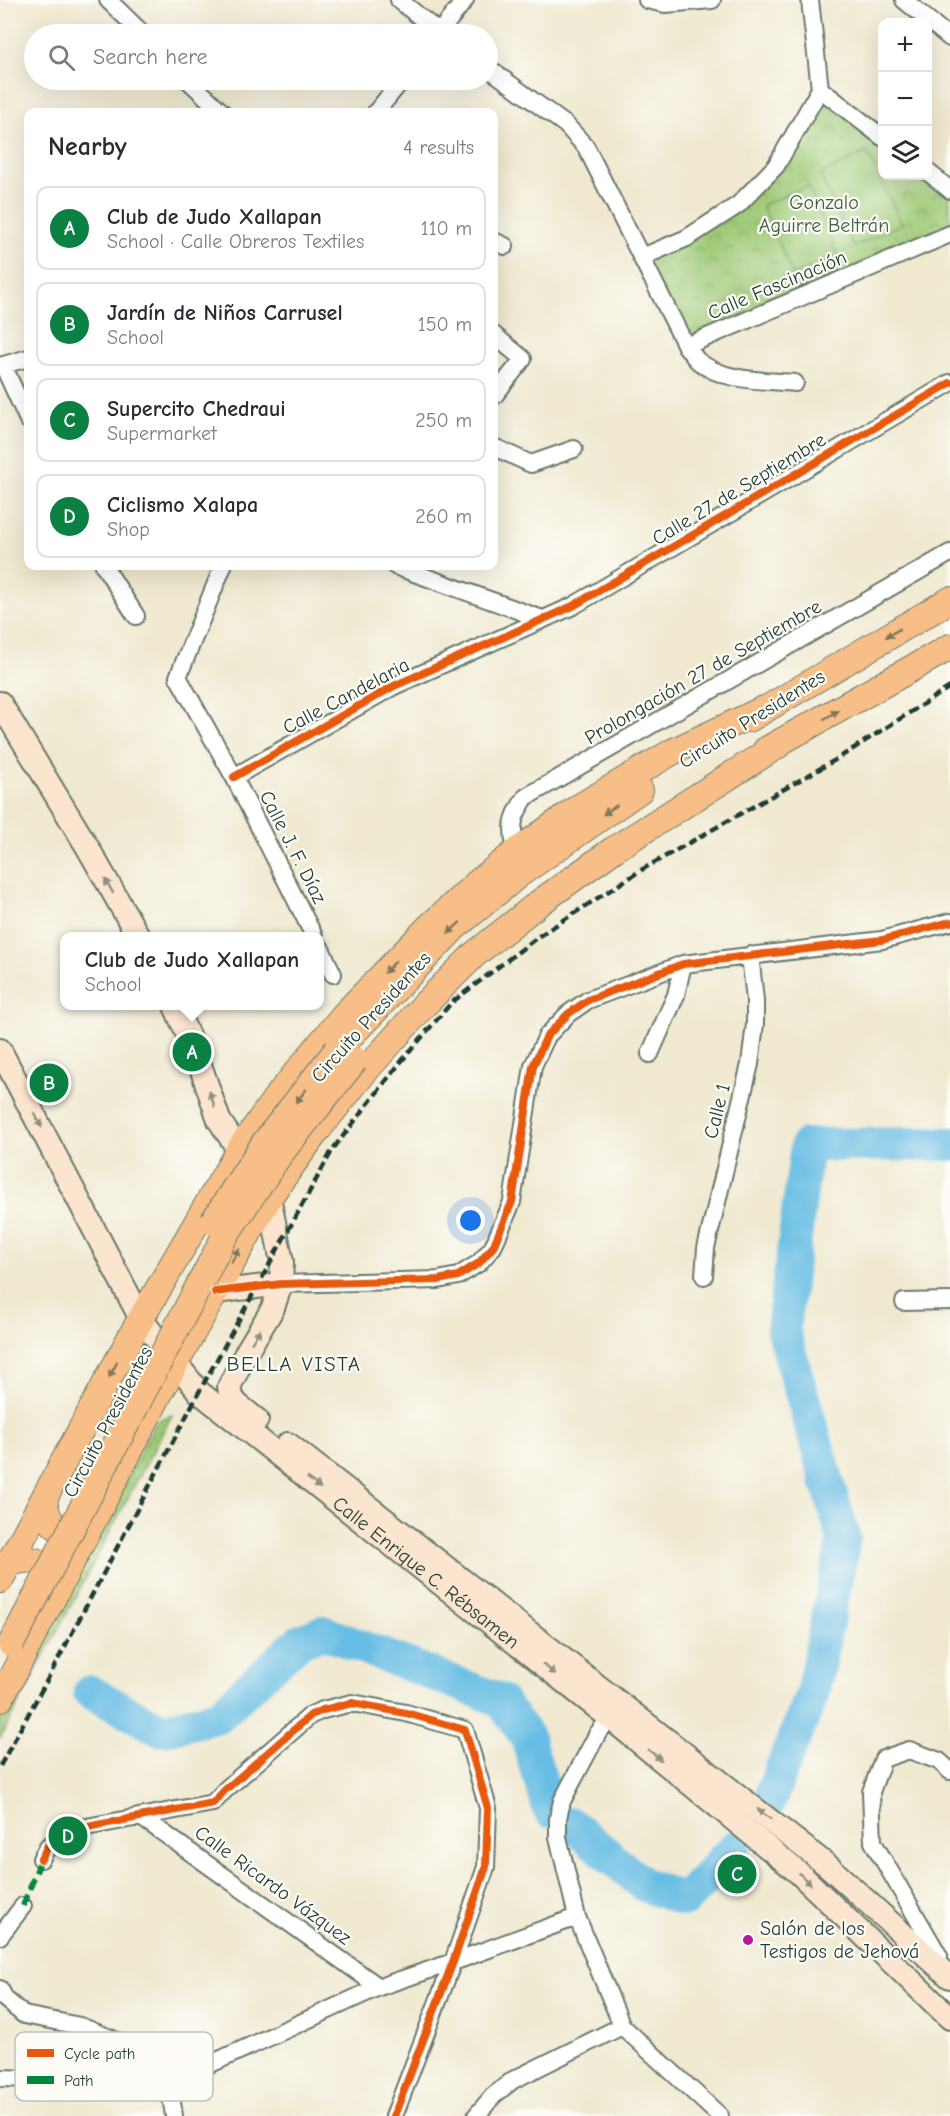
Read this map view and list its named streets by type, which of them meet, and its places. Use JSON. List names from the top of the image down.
{
  "streets": {
    "main road": ["Circuito Presidentes", "Calle Enrique C. Rébsamen"],
    "street": [
      "Calle Fascinación",
      "Calle 27 de Septiembre",
      "Prolongación 27 de Septiembre",
      "Calle Candelaria",
      "Calle J. F. Díaz",
      "Calle 1",
      "Calle Ricardo Vázquez"
    ]
  },
  "crossings": [
    ["Calle 27 de Septiembre", "Calle Candelaria"],
    ["Calle Candelaria", "Calle J. F. Díaz"]
  ],
  "districts": ["BELLA VISTA"],
  "parks": ["Gonzalo Aguirre Beltrán"],
  "places": ["Salón de los Testigos de Jehová"],
  "legend": ["Cycle path", "Path"],
  "page": {
    "map_buttons": ["+", "−"],
    "search": "Search here",
    "heading": ["Nearby", "4 results"],
    "list": [
      {
        "mark": "A",
        "name": "Club de Judo Xallapan",
        "note": "School · Calle Obreros Textiles",
        "value": "110 m"
      },
      {
        "mark": "B",
        "name": "Jardín de Niños Carrusel",
        "note": "School",
        "value": "150 m"
      },
      {
        "mark": "C",
        "name": "Supercito Chedraui",
        "note": "Supermarket",
        "value": "250 m"
      },
      {
        "mark": "D",
        "name": "Ciclismo Xalapa",
        "note": "Shop",
        "value": "260 m"
      }
    ],
    "popup": ["Club de Judo Xallapan", "School"],
    "pins": [
      "A",
      "B",
      "D",
      "C"
    ]
  }
}
